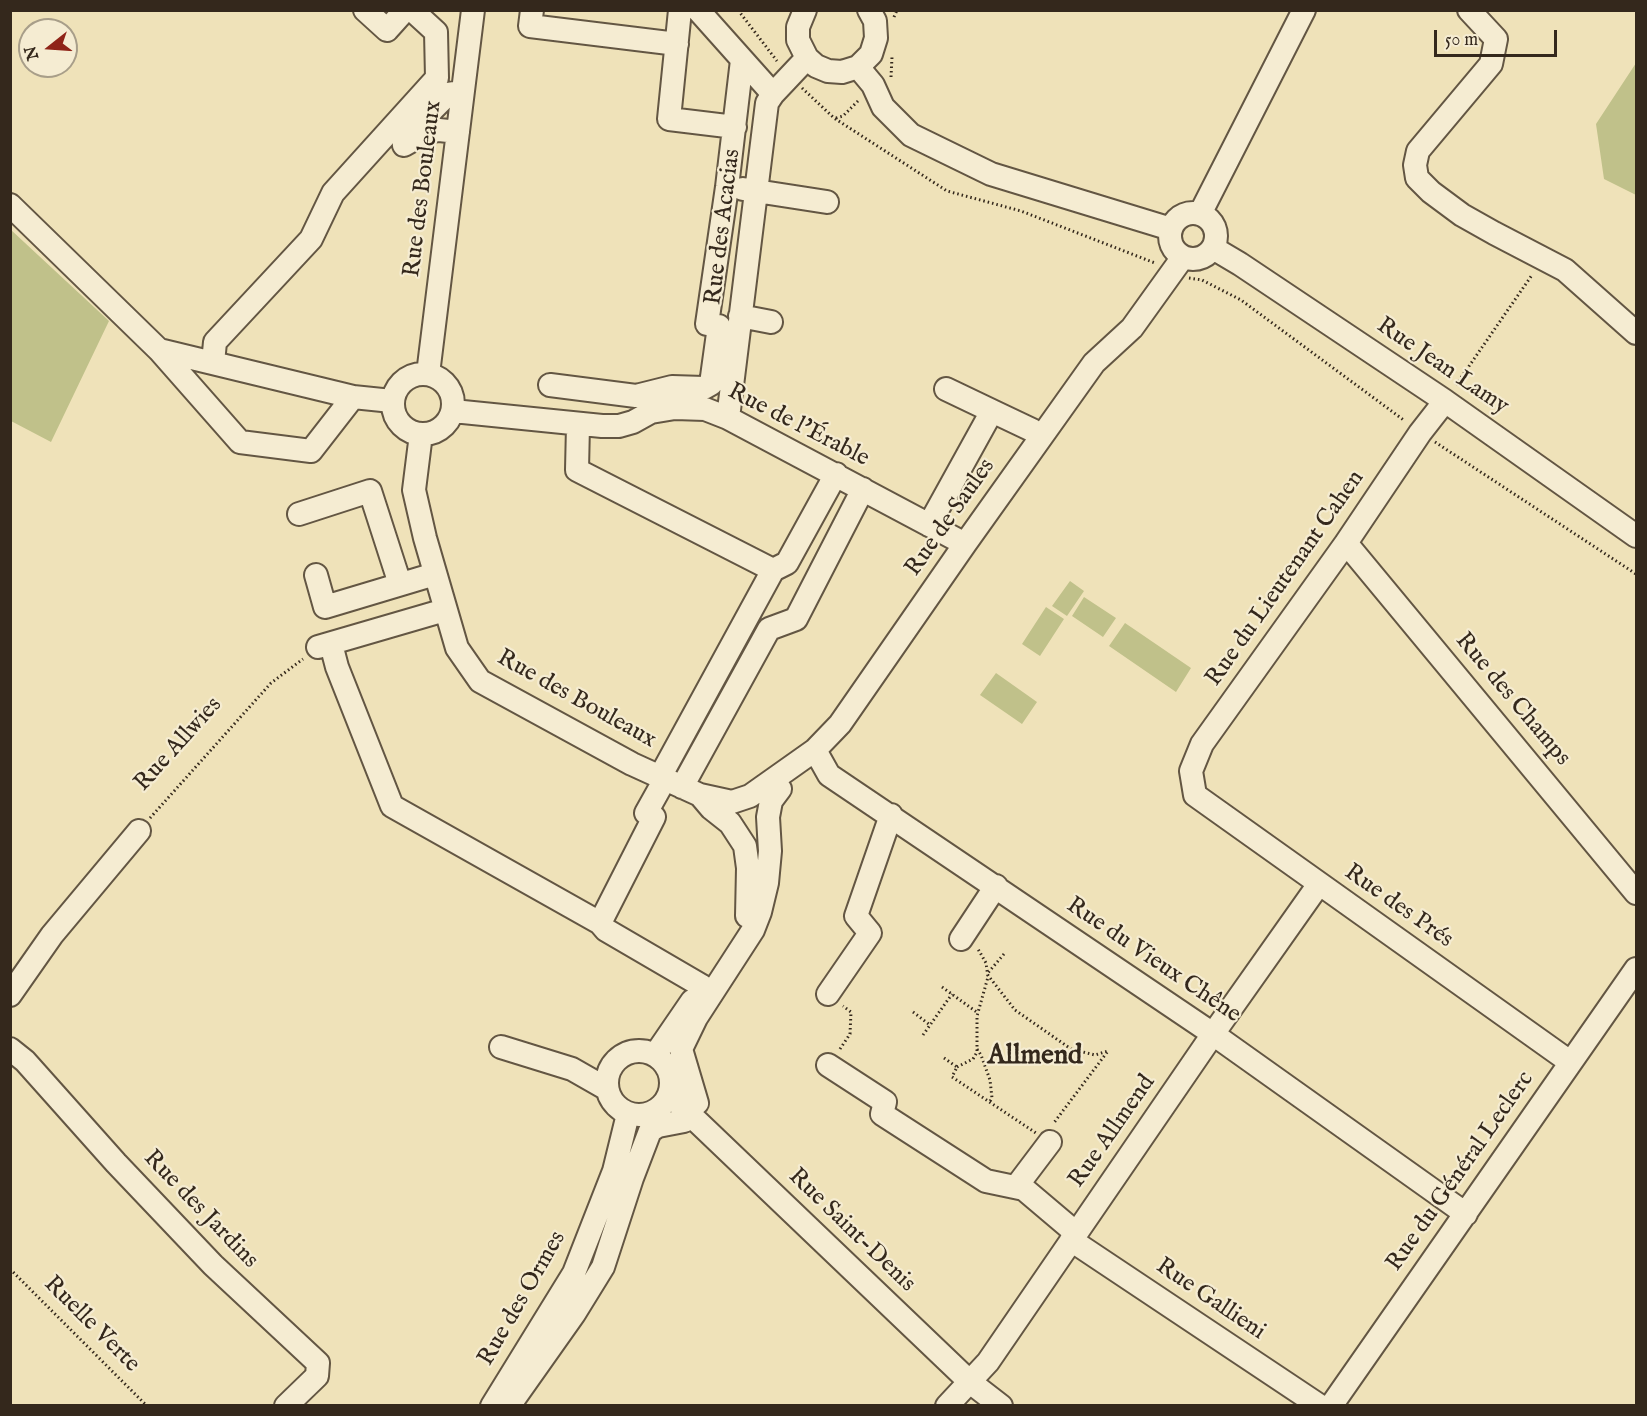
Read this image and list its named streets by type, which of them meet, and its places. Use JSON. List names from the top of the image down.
{
  "streets": {
    "street": [
      "Rue des Bouleaux",
      "Rue des Acacias",
      "Rue Jean Lamy",
      "Rue de l'Érable",
      "Rue de Saules",
      "Rue du Lieutenant Cahen",
      "Rue des Champs",
      "Rue Allwies",
      "Rue des Prés",
      "Rue du Vieux Chêne",
      "Rue Allmend",
      "Rue du Général Leclerc",
      "Rue des Jardins",
      "Rue Saint-Denis",
      "Rue des Ormes",
      "Rue Gallieni"
    ],
    "path": ["Ruelle Verte"]
  },
  "crossings": [
    ["Rue des Bouleaux", "Rue de l'Érable"],
    ["Rue des Bouleaux", "Rue de Saules"],
    ["Rue des Acacias", "Rue de l'Érable"],
    ["Rue Jean Lamy", "Rue de Saules"],
    ["Rue Jean Lamy", "Rue du Lieutenant Cahen"],
    ["Rue de l'Érable", "Rue de Saules"],
    ["Rue de Saules", "Rue du Vieux Chêne"],
    ["Rue du Lieutenant Cahen", "Rue des Champs"],
    ["Rue du Lieutenant Cahen", "Rue des Prés"],
    ["Rue des Prés", "Rue Allmend"],
    ["Rue des Prés", "Rue du Général Leclerc"],
    ["Rue du Vieux Chêne", "Rue Allmend"],
    ["Rue du Vieux Chêne", "Rue du Général Leclerc"],
    ["Rue Allmend", "Rue Saint-Denis"],
    ["Rue Allmend", "Rue Gallieni"],
    ["Rue Saint-Denis", "Rue des Ormes"]
  ],
  "districts": ["Allmend"],
  "scale_bar": "50 m",
  "north": "left"
}
